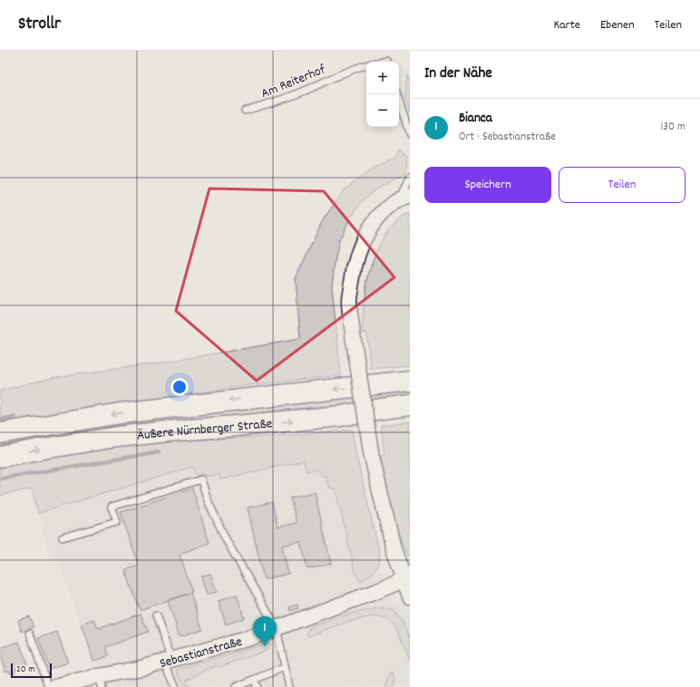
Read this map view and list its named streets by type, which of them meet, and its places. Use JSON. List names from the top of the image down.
{
  "streets": {
    "highway": ["Äußere Nürnberger Straße"],
    "street": ["Sebastianstraße"],
    "lane": ["Am Reiterhof"]
  },
  "scale_bar": "20 m",
  "page": {
    "header": "Strollr",
    "nav": ["Karte", "Ebenen", "Teilen"],
    "heading": "In der Nähe",
    "map_buttons": ["+", "−"],
    "list": [
      {
        "mark": "1",
        "name": "Bianca",
        "note": "Ort · Sebastianstraße",
        "value": "130 m"
      }
    ],
    "buttons": ["Speichern", "Teilen"],
    "pins": "1",
    "scale": "20 m"
  }
}
